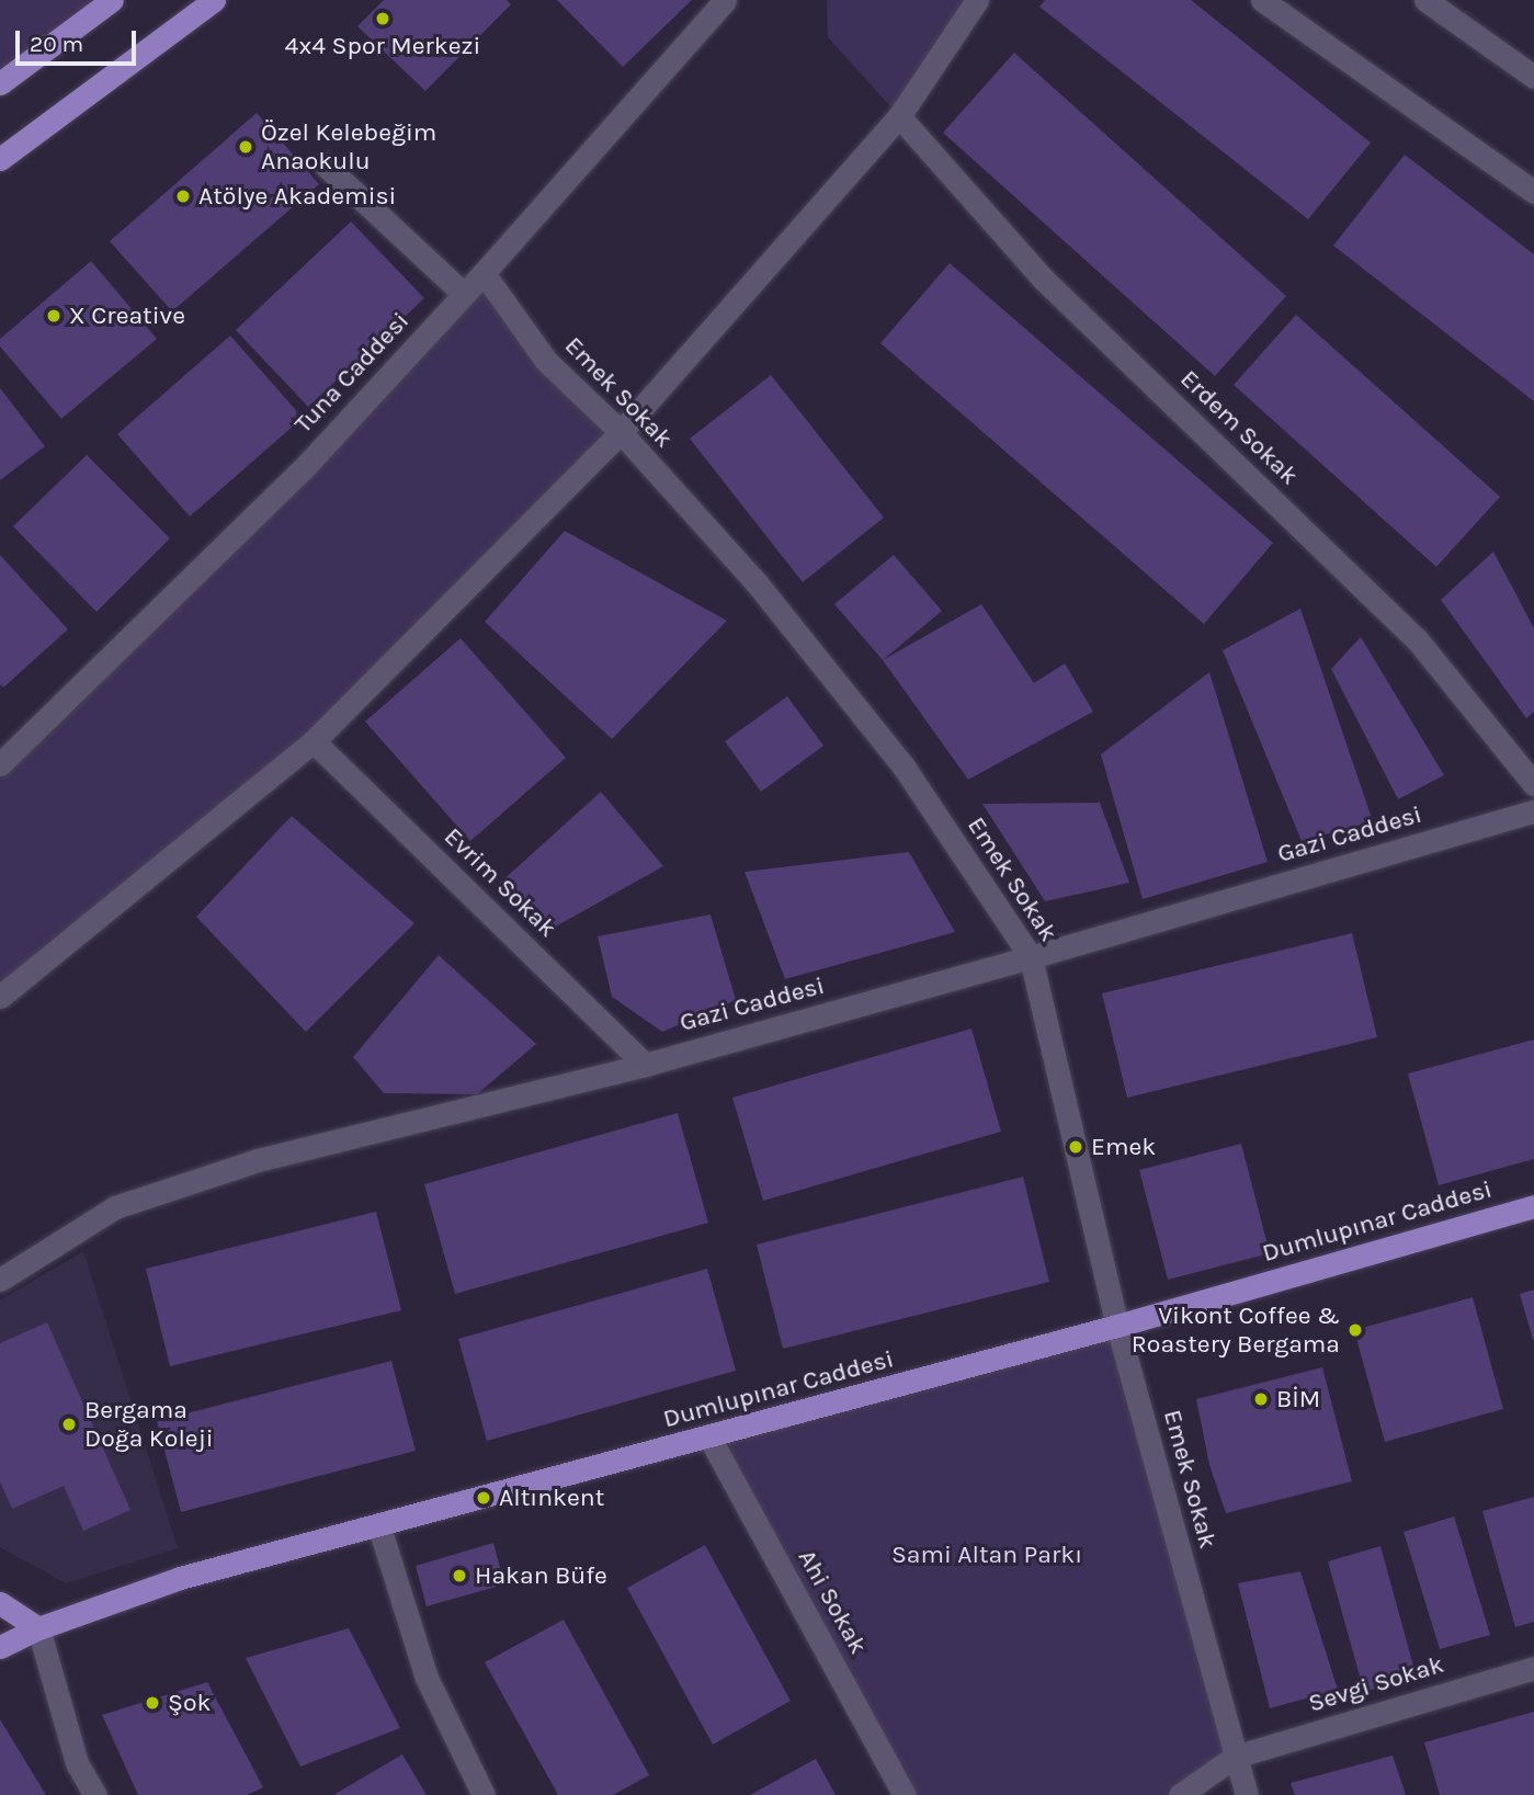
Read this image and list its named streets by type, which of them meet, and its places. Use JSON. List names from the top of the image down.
{
  "streets": {
    "main road": ["Dumlupınar Caddesi"],
    "street": [
      "Tuna Caddesi",
      "Emek Sokak",
      "Erdem Sokak",
      "Gazi Caddesi",
      "Evrim Sokak",
      "Ahi Sokak",
      "Sevgi Sokak"
    ]
  },
  "crossings": [
    ["Tuna Caddesi", "Emek Sokak"],
    ["Emek Sokak", "Gazi Caddesi"],
    ["Emek Sokak", "Dumlupınar Caddesi"],
    ["Emek Sokak", "Sevgi Sokak"],
    ["Gazi Caddesi", "Evrim Sokak"],
    ["Dumlupınar Caddesi", "Ahi Sokak"]
  ],
  "parks": ["Sami Altan Parkı"],
  "places": [
    "4x4 Spor Merkezi",
    "Özel Kelebeğim Anaokulu",
    "Atölye Akademisi",
    "X Creative",
    "Emek",
    "Vikont Coffee & Roastery Bergama",
    "BİM",
    "Bergama Doğa Koleji",
    "Altınkent",
    "Hakan Büfe",
    "Şok"
  ],
  "scale_bar": "20 m"
}
